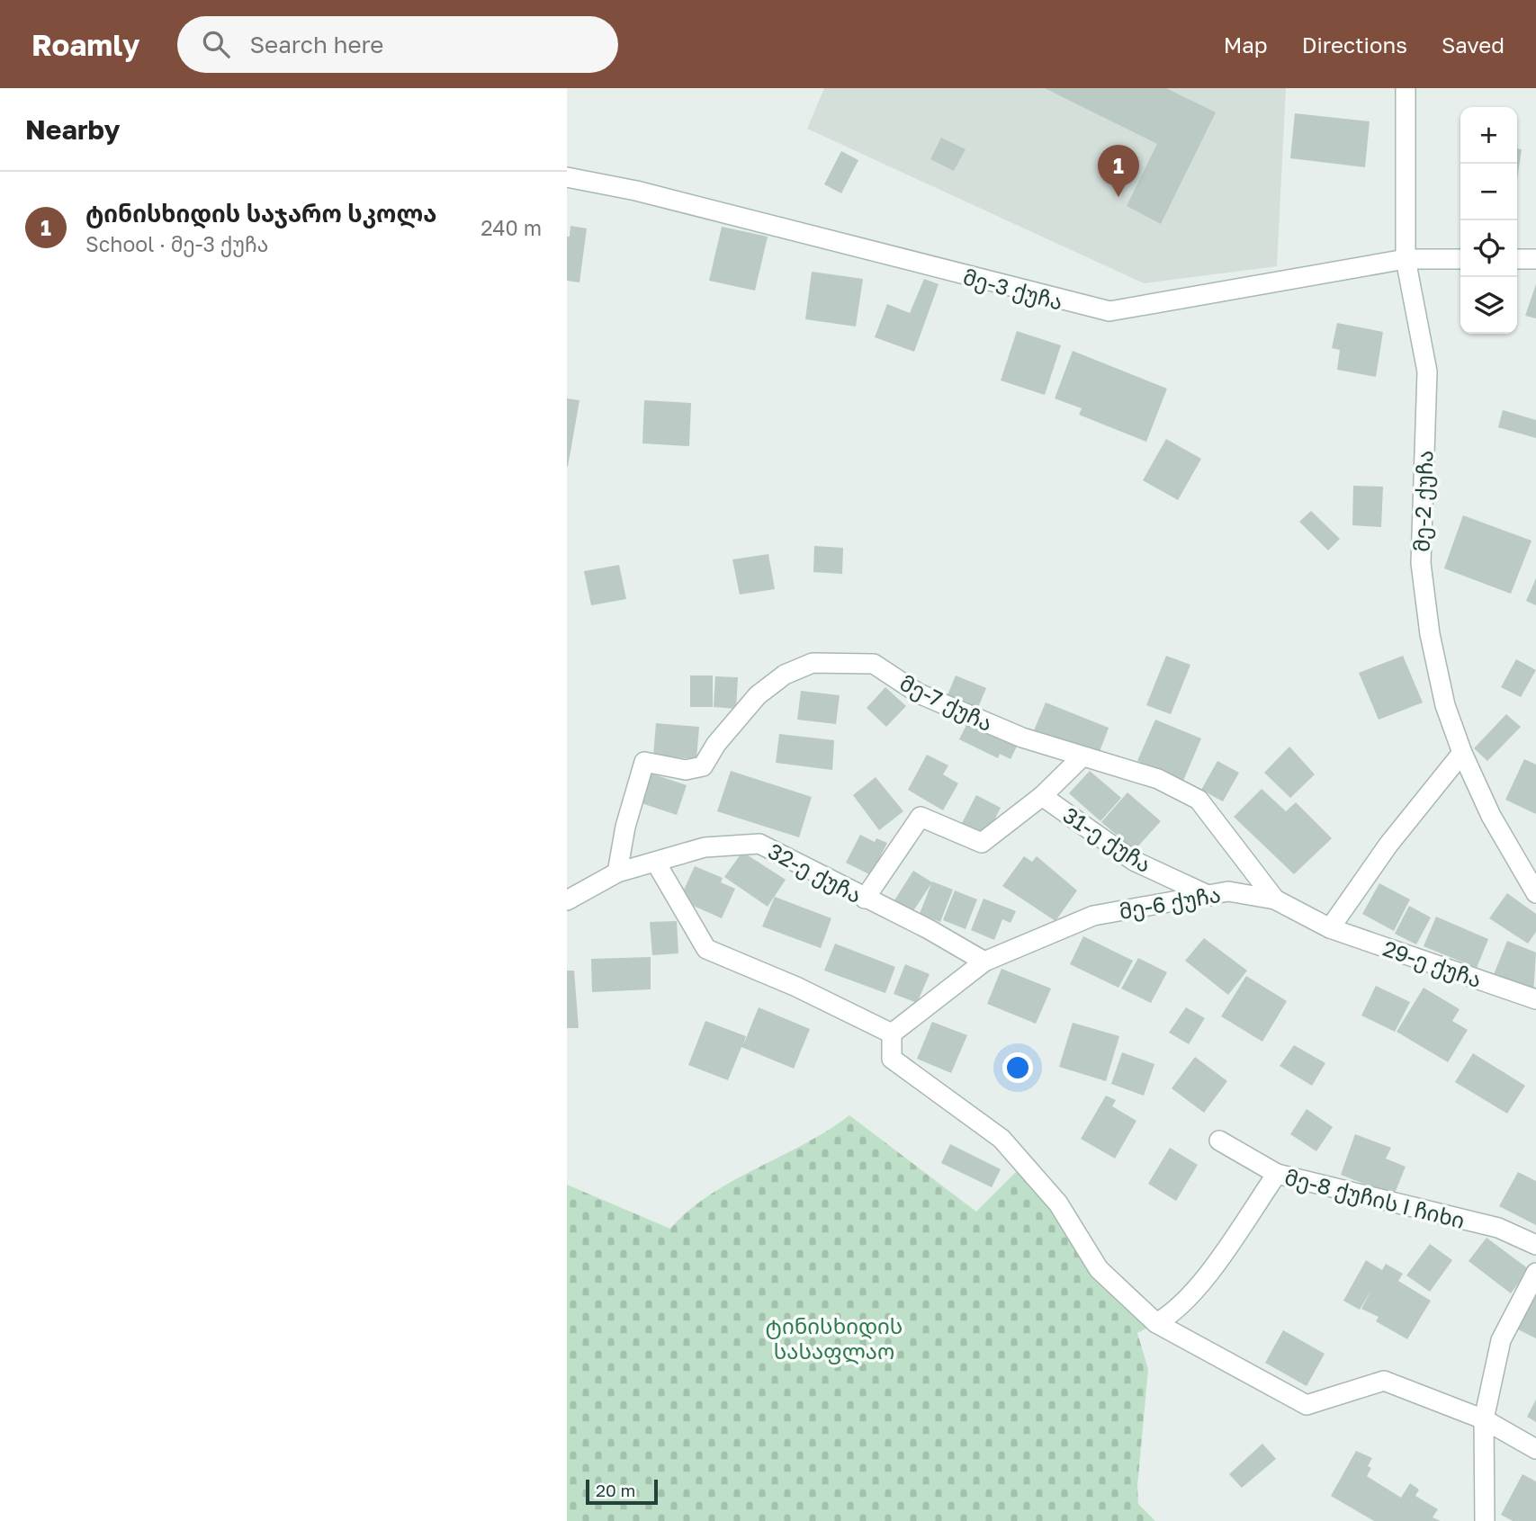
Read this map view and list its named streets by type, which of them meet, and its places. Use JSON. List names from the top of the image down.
{
  "streets": {
    "street": [
      "მე-3 ქუჩა",
      "მე-2 ქუჩა",
      "მე-7 ქუჩა",
      "31-ე ქუჩა",
      "32-ე ქუჩა",
      "მე-6 ქუჩა",
      "29-ე ქუჩა",
      "მე-8 ქუჩის I ჩიხი"
    ]
  },
  "crossings": [
    ["მე-3 ქუჩა", "მე-2 ქუჩა"],
    ["მე-7 ქუჩა", "32-ე ქუჩა"],
    ["მე-7 ქუჩა", "მე-6 ქუჩა"],
    ["31-ე ქუჩა", "მე-6 ქუჩა"],
    ["32-ე ქუჩა", "მე-6 ქუჩა"],
    ["მე-6 ქუჩა", "29-ე ქუჩა"]
  ],
  "parks": ["ტინისხიდის სასაფლაო"],
  "scale_bar": "20 m",
  "page": {
    "header": "Roamly",
    "search": "Search here",
    "nav": ["Map", "Directions", "Saved"],
    "heading": "Nearby",
    "map_buttons": ["+", "−"],
    "pins": "1",
    "list": [
      {
        "mark": "1",
        "name": "ტინისხიდის საჯარო სკოლა",
        "note": "School · მე-3 ქუჩა",
        "value": "240 m"
      }
    ],
    "scale": "20 m"
  }
}
